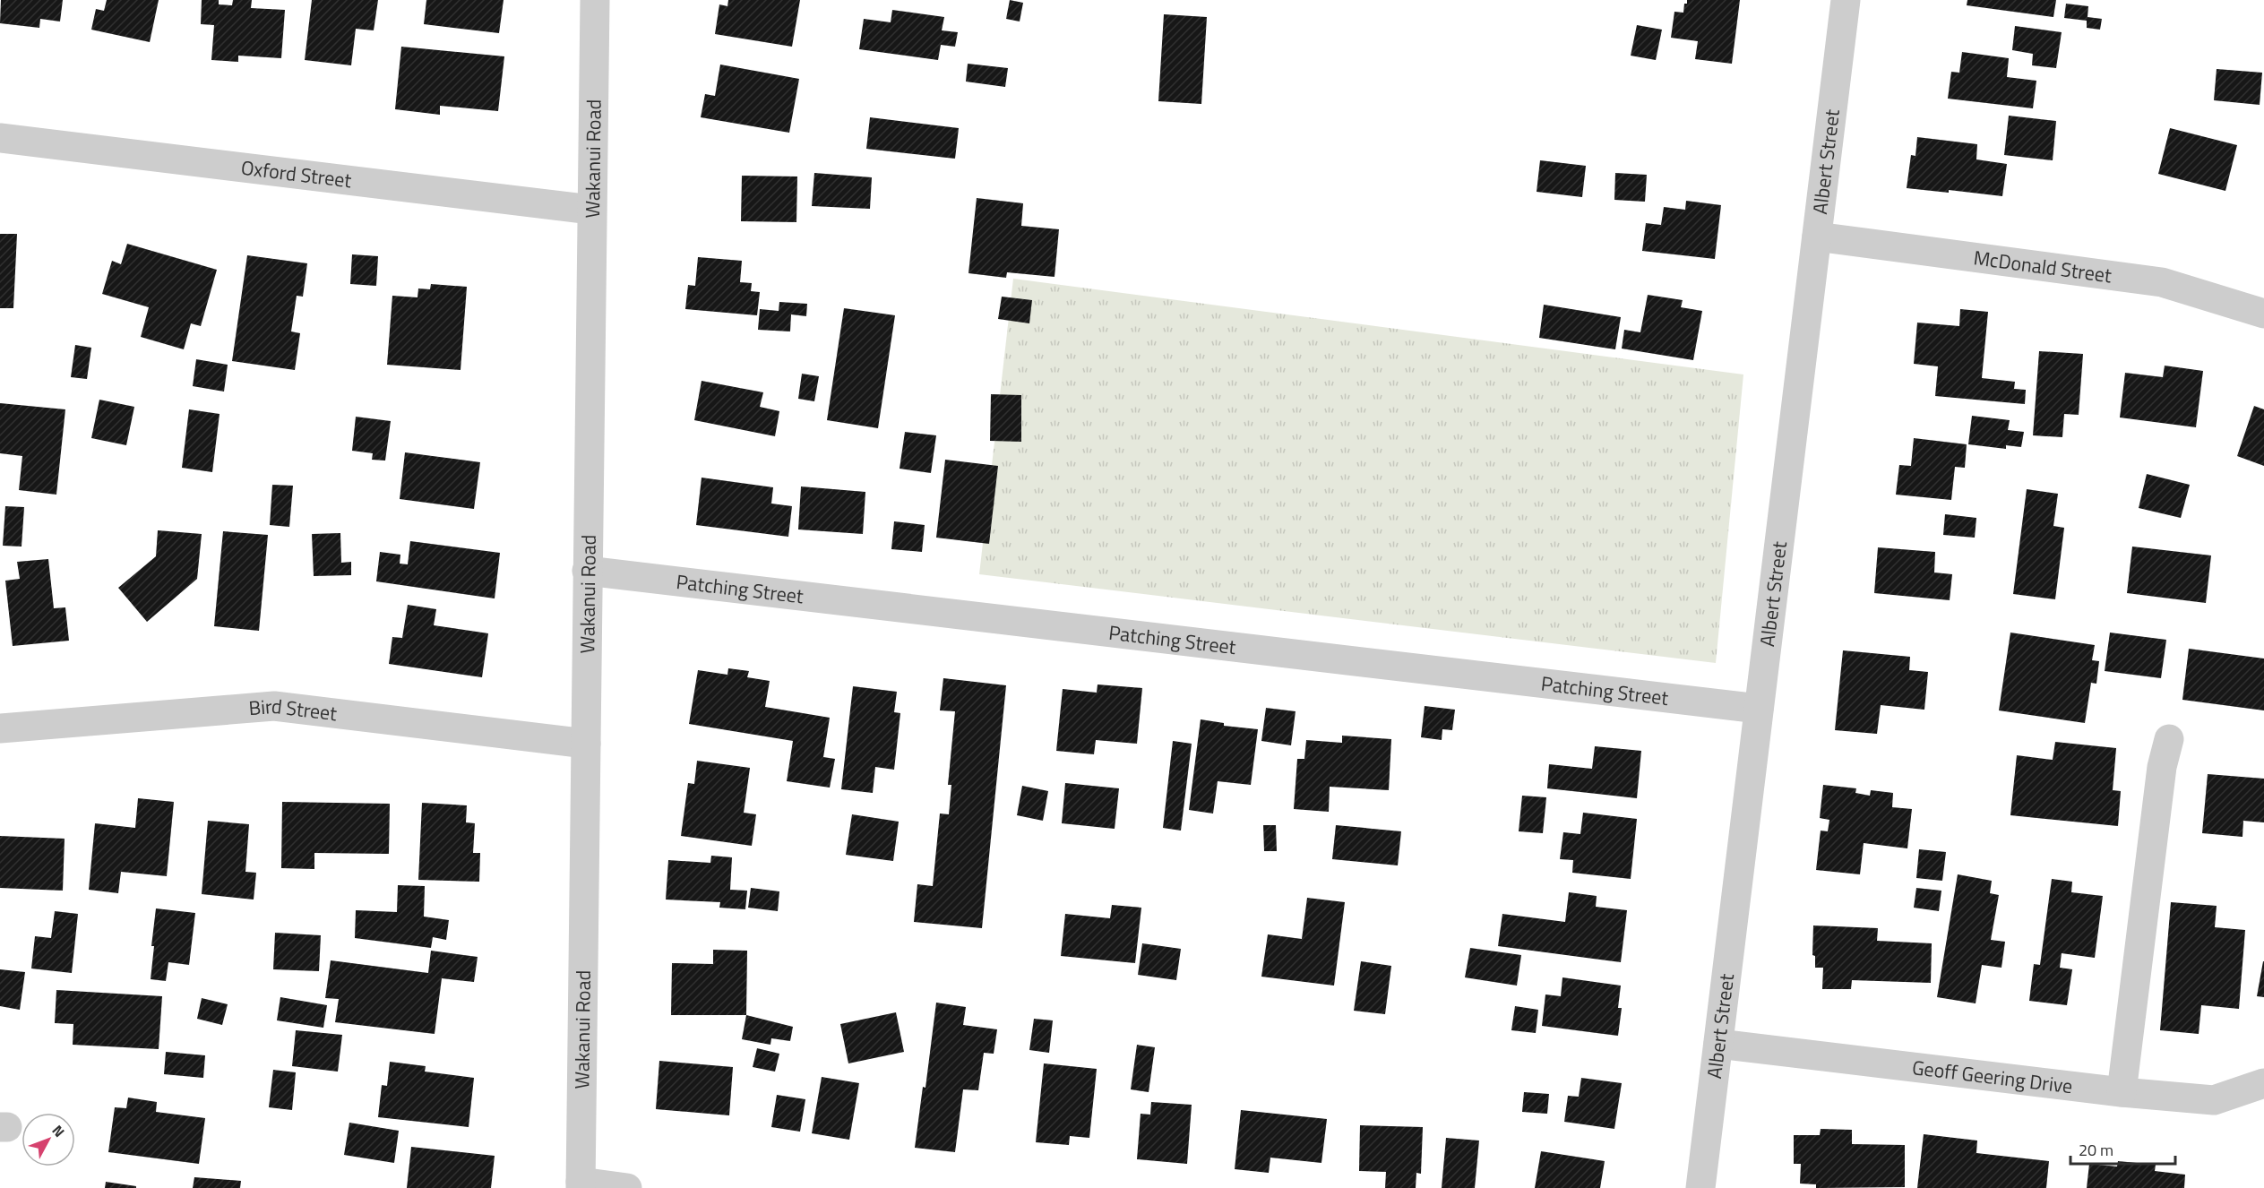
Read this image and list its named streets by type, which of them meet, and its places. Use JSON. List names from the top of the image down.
{
  "streets": {
    "street": [
      "Wakanui Road",
      "Albert Street",
      "Oxford Street",
      "McDonald Street",
      "Patching Street",
      "Bird Street",
      "Geoff Geering Drive"
    ]
  },
  "crossings": [
    ["Wakanui Road", "Oxford Street"],
    ["Wakanui Road", "Patching Street"],
    ["Wakanui Road", "Bird Street"],
    ["Albert Street", "McDonald Street"],
    ["Albert Street", "Patching Street"],
    ["Albert Street", "Geoff Geering Drive"]
  ],
  "scale_bar": "20 m",
  "north": "top right"
}
